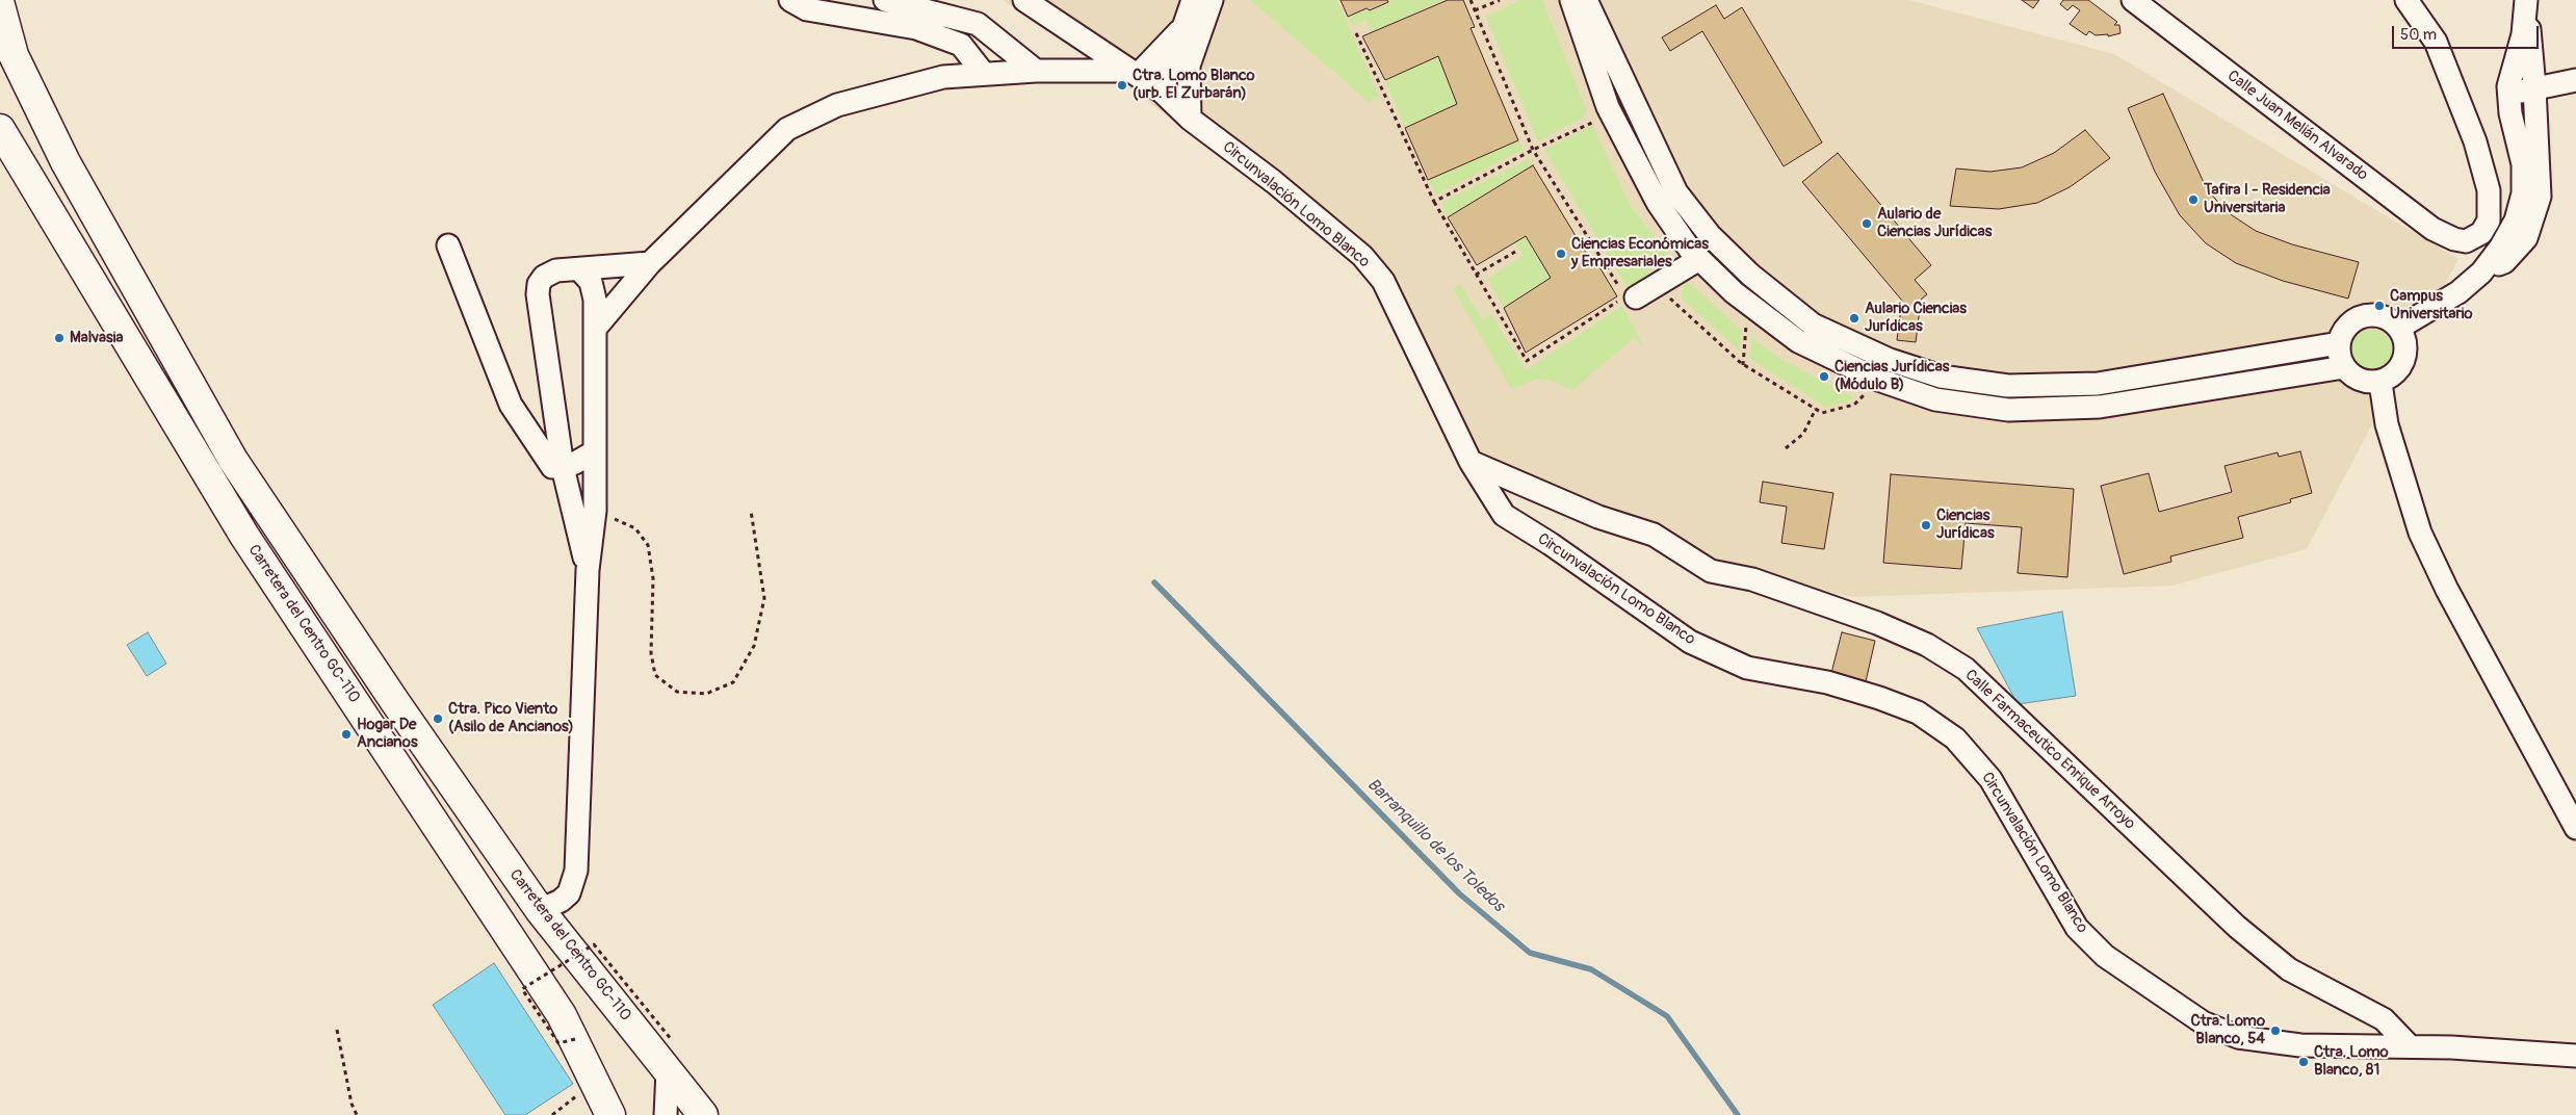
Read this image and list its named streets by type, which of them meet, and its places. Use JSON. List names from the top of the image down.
{
  "streets": {
    "main road": ["Carretera del Centro GC-110"],
    "street": ["Calle Juan Melián Alvarado", "Circunvalación Lomo Blanco", "Calle Farmaceutico Enrique Arroyo"]
  },
  "crossings": [
    ["Circunvalación Lomo Blanco", "Calle Farmaceutico Enrique Arroyo"]
  ],
  "water": ["Barranquillo de los Toledos"],
  "places": [
    "Ctra. Lomo Blanco (urb. El Zurbarán)",
    "Tafira I - Residencia Universitaria",
    "Aulario de Ciencias Jurídicas",
    "Ciencias Económicas y Empresariales",
    "Campus Universitario",
    "Aulario Ciencias Jurídicas",
    "Malvasia",
    "Ciencias Jurídicas (Módulo B)",
    "Ciencias Jurídicas",
    "Ctra. Pico Viento (Asilo de Ancianos)",
    "Hogar De Ancianos",
    "Ctra. Lomo Blanco, 54",
    "Ctra. Lomo Blanco, 81"
  ],
  "scale_bar": "50 m"
}
